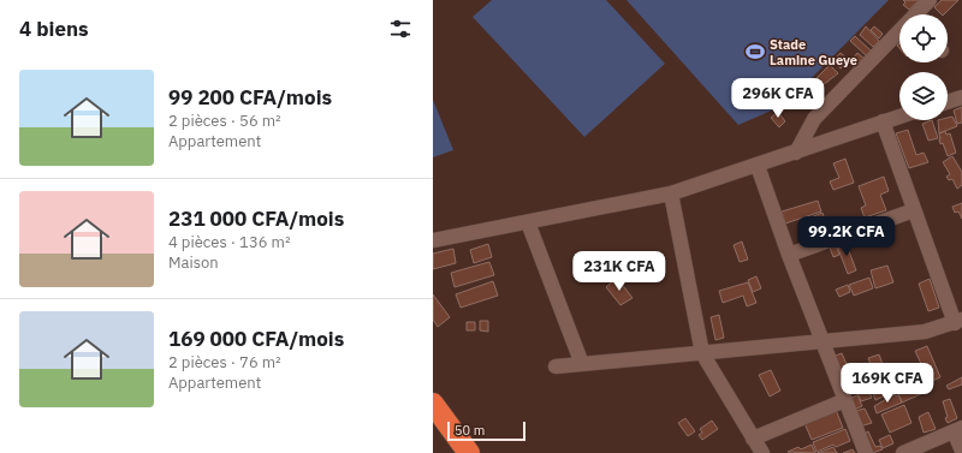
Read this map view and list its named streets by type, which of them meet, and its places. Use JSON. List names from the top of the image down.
{
  "places": {
    "sports": ["Stade Lamine Gueye"]
  },
  "scale_bar": "50 m",
  "page": {
    "heading": "4 biens",
    "list": [
      {
        "name": "99 200 CFA/mois",
        "note": "2 pièces · 56 m² · Appartement"
      },
      {
        "name": "231 000 CFA/mois",
        "note": "4 pièces · 136 m² · Maison"
      },
      {
        "name": "169 000 CFA/mois",
        "note": "2 pièces · 76 m² · Appartement"
      }
    ],
    "price": [
      "296K CFA",
      "99.2K CFA",
      "231K CFA",
      "169K CFA"
    ],
    "scale": "50 m"
  }
}
